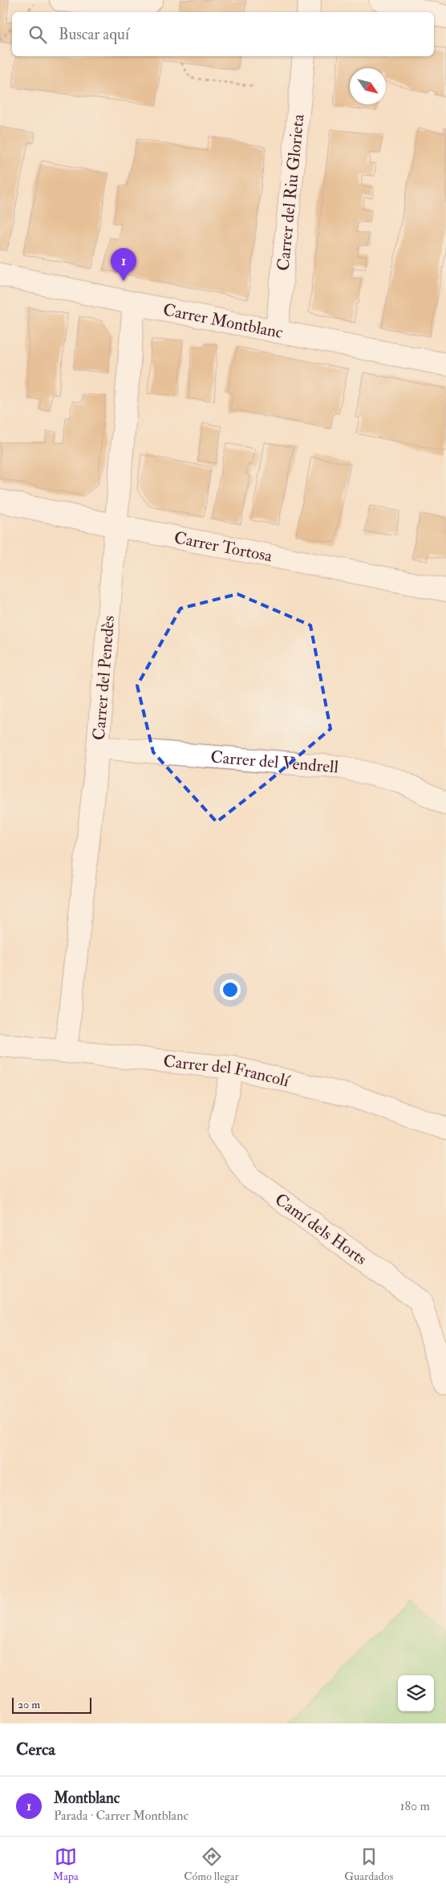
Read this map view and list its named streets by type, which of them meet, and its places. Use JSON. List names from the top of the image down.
{
  "streets": {
    "street": [
      "Carrer del Riu Glorieta",
      "Carrer Montblanc",
      "Carrer Tortosa",
      "Carrer del Penedès",
      "Carrer del Vendrell",
      "Carrer del Francolí",
      "Camí dels Horts"
    ]
  },
  "crossings": [
    ["Carrer del Riu Glorieta", "Carrer Montblanc"],
    ["Carrer Montblanc", "Carrer del Penedès"],
    ["Carrer Tortosa", "Carrer del Penedès"],
    ["Carrer del Penedès", "Carrer del Vendrell"],
    ["Carrer del Penedès", "Carrer del Francolí"],
    ["Carrer del Francolí", "Camí dels Horts"]
  ],
  "scale_bar": "20 m",
  "north": "bottom right",
  "page": {
    "search": "Buscar aquí",
    "pins": "1",
    "scale": "20 m",
    "heading": "Cerca",
    "list": [
      {
        "mark": "1",
        "name": "Montblanc",
        "note": "Parada · Carrer Montblanc",
        "value": "180 m"
      }
    ],
    "nav": ["Mapa", "Cómo llegar", "Guardados"]
  }
}
